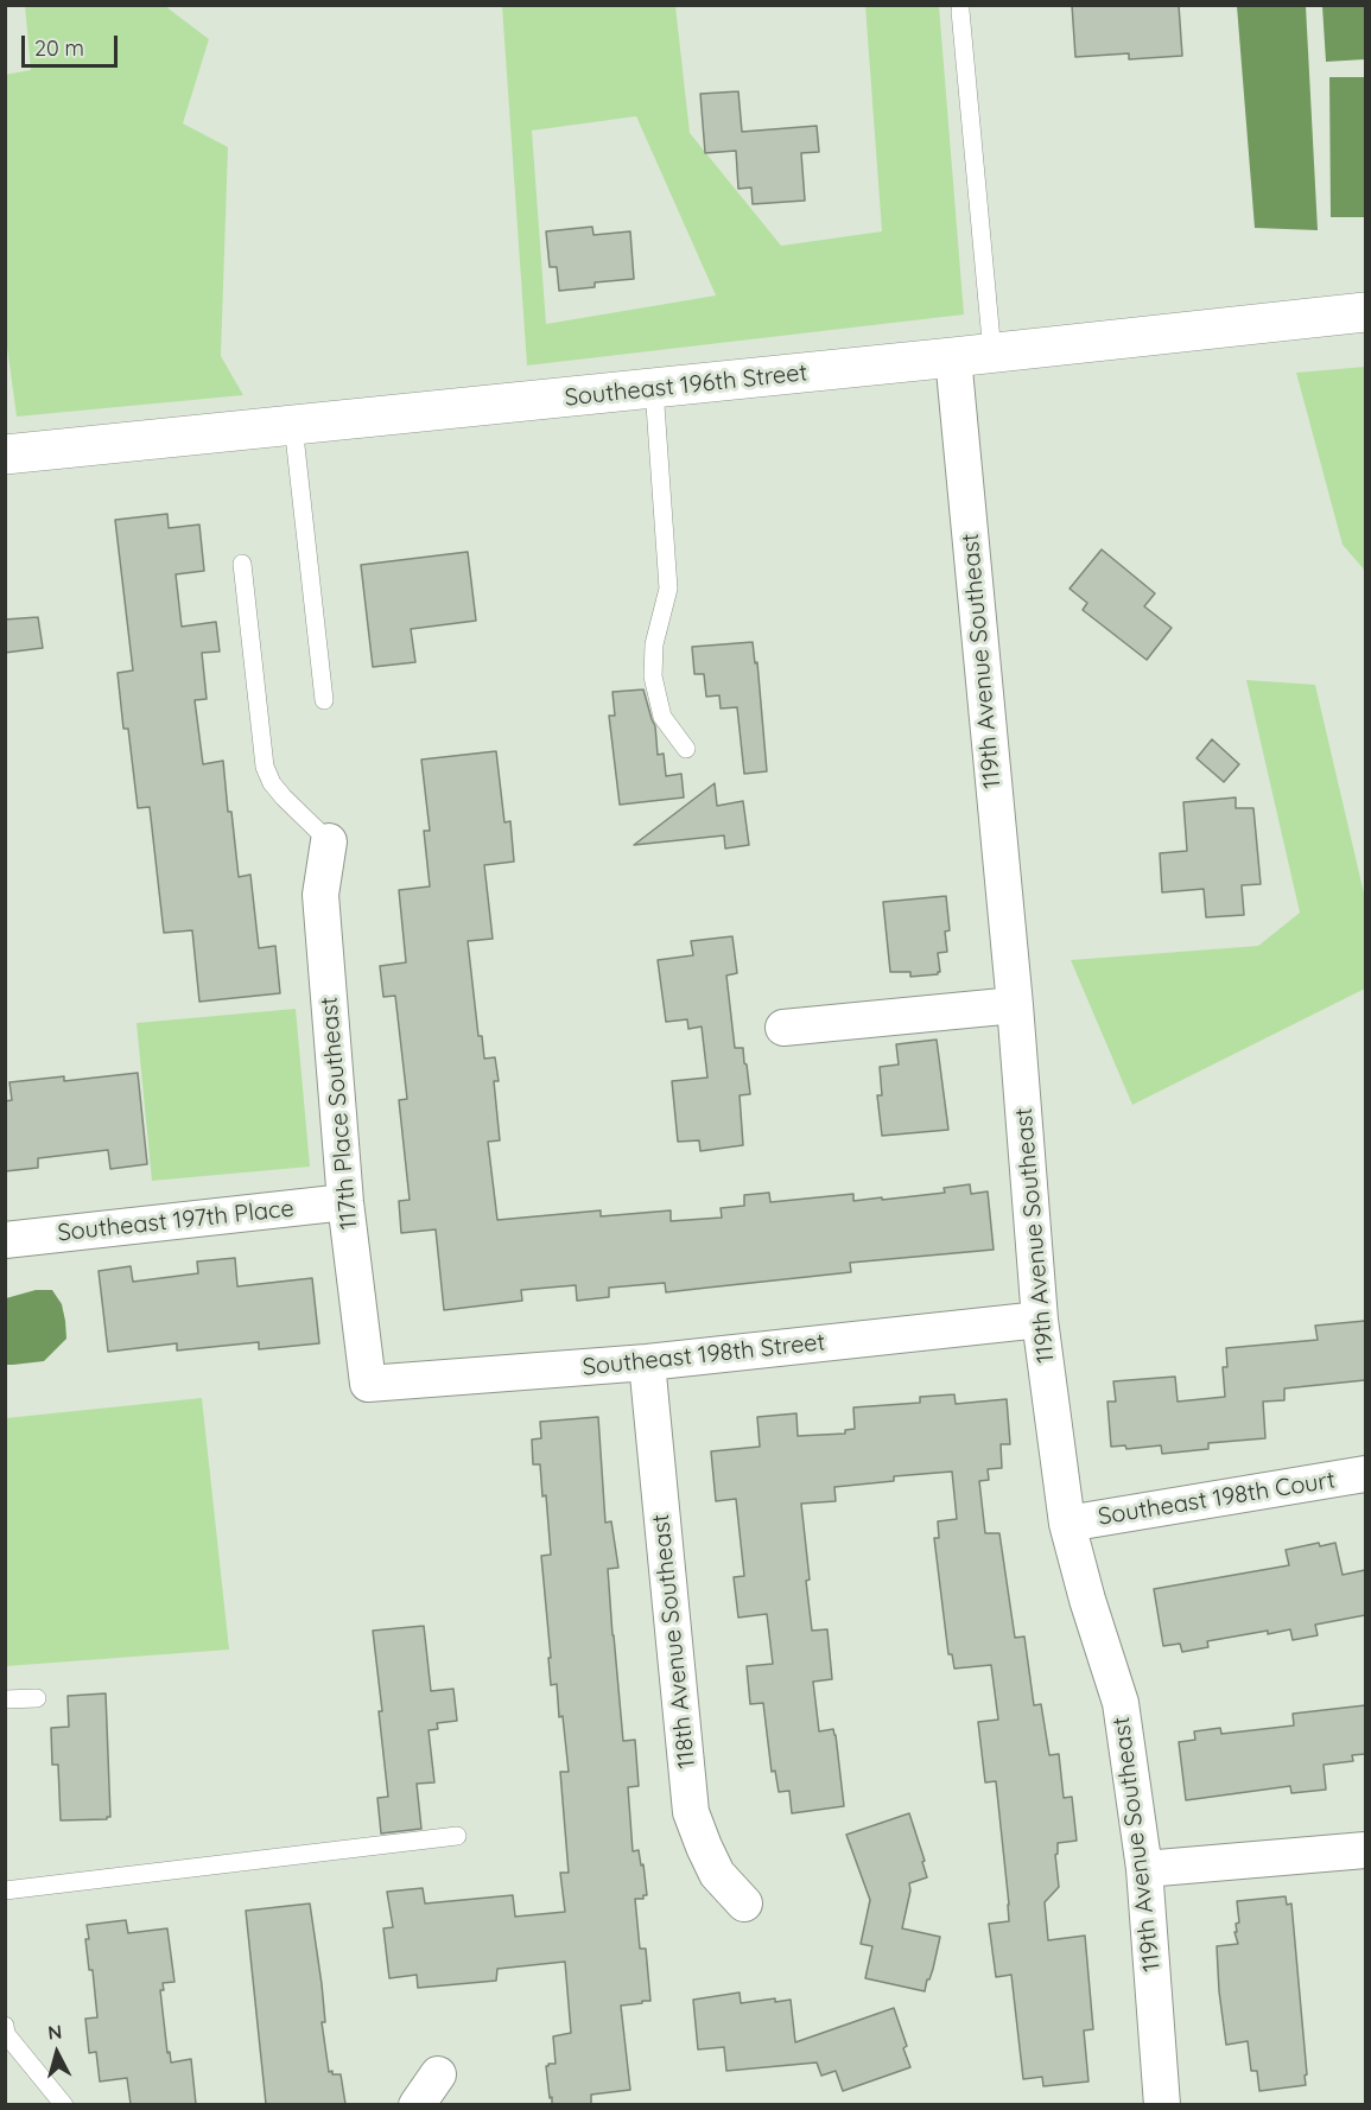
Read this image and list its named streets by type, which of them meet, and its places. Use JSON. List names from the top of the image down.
{
  "streets": {
    "street": [
      "Southeast 196th Street",
      "119th Avenue Southeast",
      "117th Place Southeast",
      "Southeast 197th Place",
      "Southeast 198th Street",
      "Southeast 198th Court",
      "118th Avenue Southeast"
    ]
  },
  "crossings": [
    ["Southeast 196th Street", "119th Avenue Southeast"],
    ["119th Avenue Southeast", "Southeast 198th Street"],
    ["119th Avenue Southeast", "Southeast 198th Court"],
    ["117th Place Southeast", "Southeast 197th Place"],
    ["117th Place Southeast", "Southeast 198th Street"],
    ["Southeast 198th Street", "118th Avenue Southeast"]
  ],
  "scale_bar": "20 m",
  "north": "top"
}
